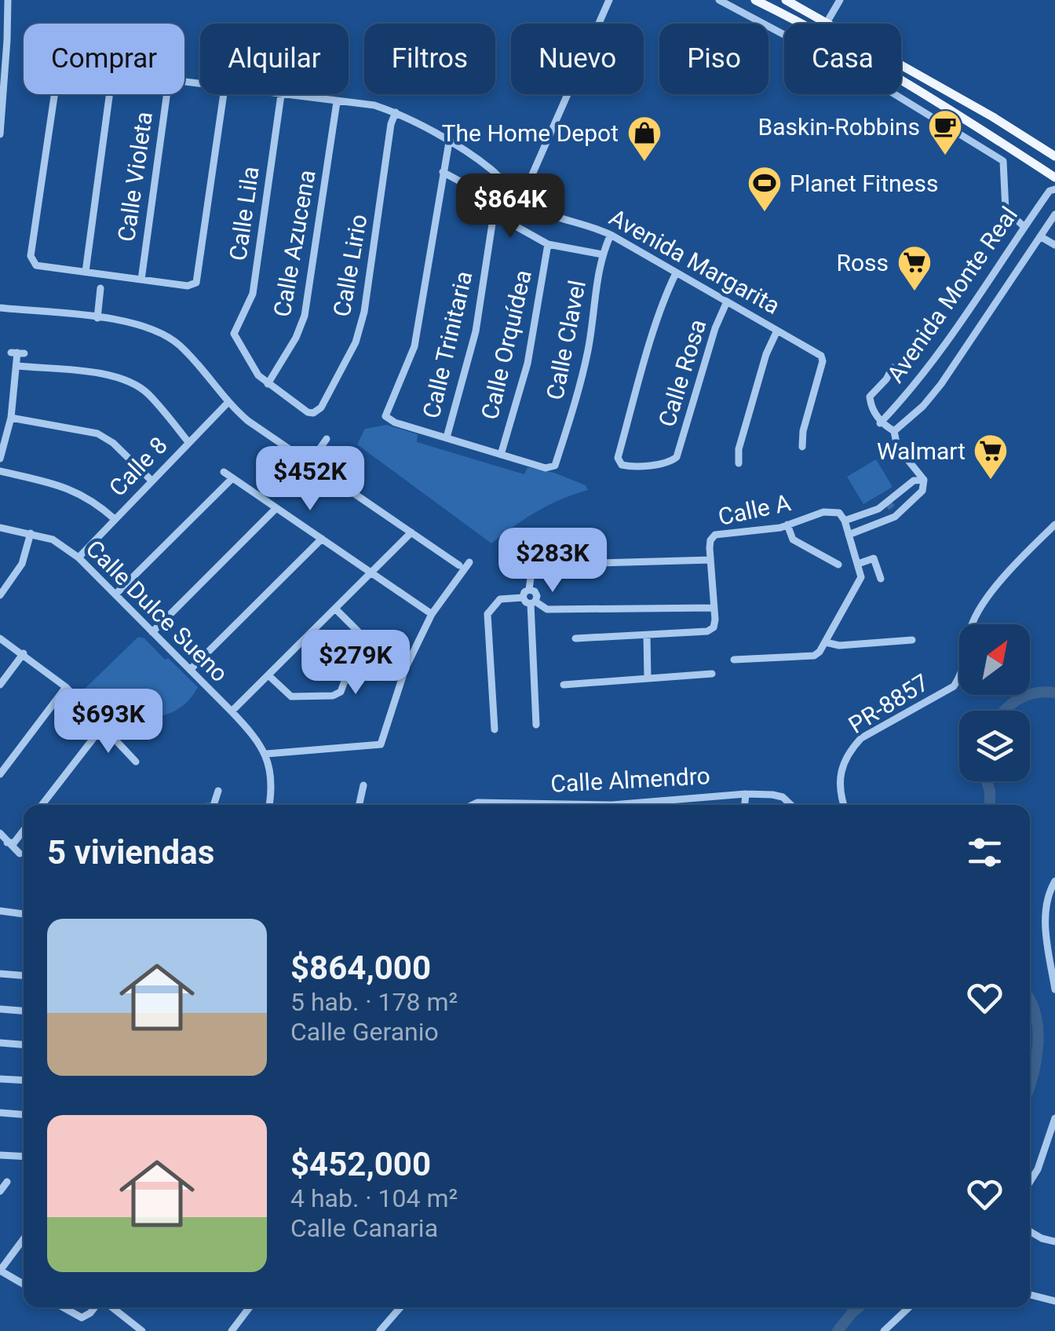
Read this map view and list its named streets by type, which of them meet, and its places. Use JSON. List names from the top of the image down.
{
  "streets": {
    "street": [
      "Calle Violeta",
      "Calle Lila",
      "Calle Azucena",
      "Avenida Margarita",
      "Calle Lirio",
      "Avenida Monte Real",
      "Calle Clavel",
      "Calle Trinitaria",
      "Calle Orquídea",
      "Calle Rosa",
      "Calle 8",
      "Calle A",
      "Calle Dulce Sueno",
      "PR-8857",
      "Calle Almendro"
    ]
  },
  "crossings": [
    ["Calle Lila", "Calle Azucena"],
    ["Calle Lila", "Avenida Margarita"],
    ["Calle Lila", "Calle Lirio"],
    ["Calle Azucena", "Avenida Margarita"],
    ["Calle Azucena", "Calle Lirio"],
    ["Avenida Margarita", "Calle Lirio"],
    ["Avenida Margarita", "Calle Clavel"],
    ["Avenida Margarita", "Calle Rosa"],
    ["Calle Clavel", "Calle Orquídea"],
    ["Calle 8", "Calle Dulce Sueno"]
  ],
  "places": {
    "cafe": ["Baskin-Robbins"],
    "shop": ["The Home Depot"],
    "sports": ["Planet Fitness"],
    "supermarket": ["Ross", "Walmart"]
  },
  "north": "top right",
  "page": {
    "chip": [
      "Comprar",
      "Alquilar",
      "Filtros",
      "Nuevo",
      "Piso",
      "Casa"
    ],
    "price": [
      "$864K",
      "$452K",
      "$283K",
      "$279K",
      "$693K"
    ],
    "heading": "5 viviendas",
    "list": [
      {
        "name": "$864,000",
        "note": "5 hab. · 178 m² · Calle Geranio"
      },
      {
        "name": "$452,000",
        "note": "4 hab. · 104 m² · Calle Canaria"
      }
    ]
  }
}
